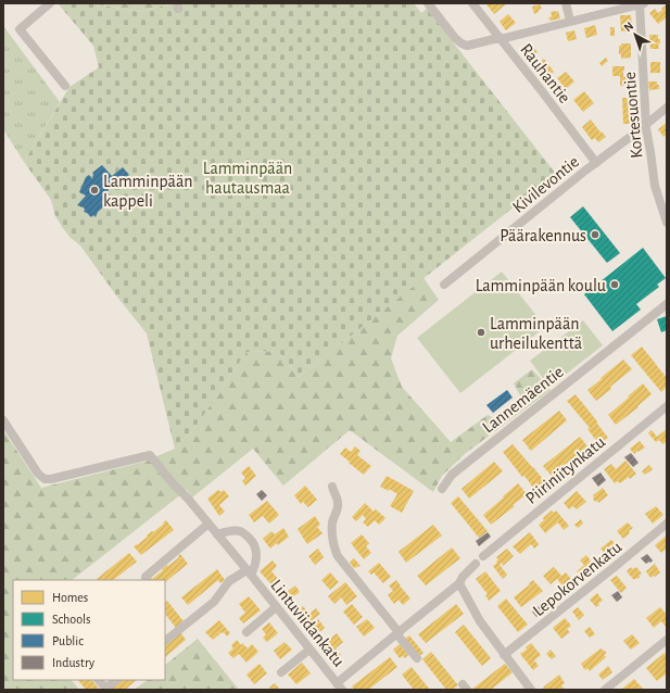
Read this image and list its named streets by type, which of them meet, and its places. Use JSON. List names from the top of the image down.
{
  "streets": {
    "street": [
      "Rauhantie",
      "Kortesuontie",
      "Kivilevontie",
      "Lannemäentie",
      "Piiriniitynkatu",
      "Lepokorvenkatu",
      "Lintuviidankatu"
    ]
  },
  "crossings": [
    ["Rauhantie", "Kivilevontie"],
    ["Kortesuontie", "Kivilevontie"]
  ],
  "parks": ["Lamminpään hautausmaa"],
  "places": [
    "Lamminpään kappeli",
    "Päärakennus",
    "Lamminpään koulu",
    "Lamminpään urheilukenttä"
  ],
  "legend": [
    "Homes",
    "Schools",
    "Public",
    "Industry"
  ],
  "north": "top left"
}
